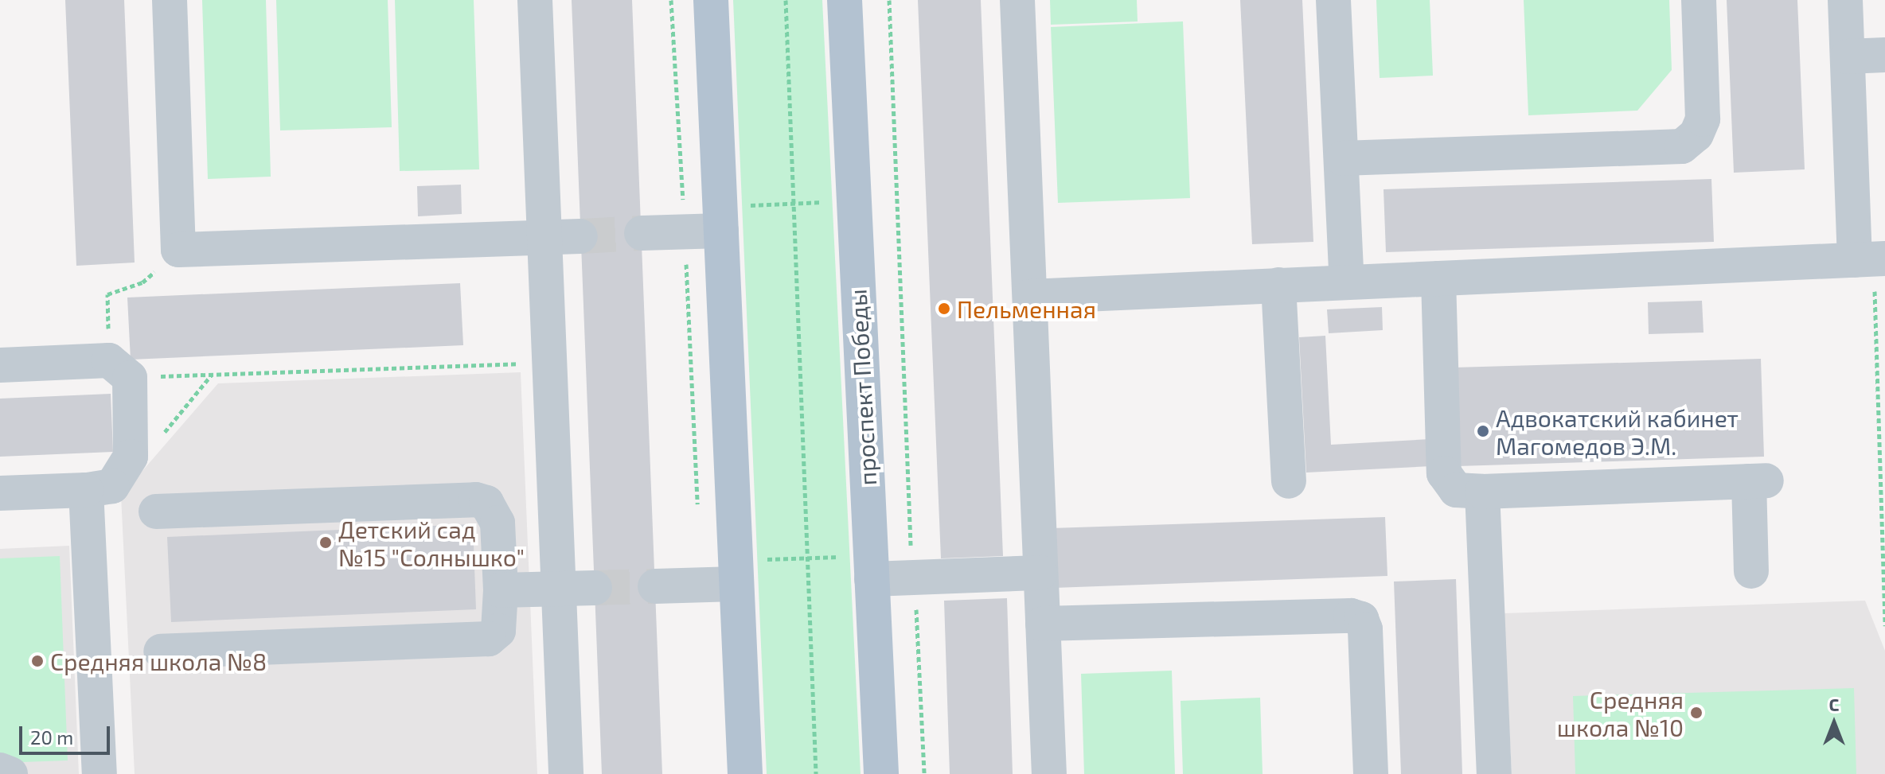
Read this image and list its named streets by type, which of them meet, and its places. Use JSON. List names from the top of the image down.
{
  "streets": {
    "main road": ["проспект Победы"]
  },
  "places": [
    "Пельменная",
    "Адвокатский кабинет Магомедов Э.М.",
    "Детский сад №15 \"Солнышко\"",
    "Средняя школа №8",
    "Средняя школа №10"
  ],
  "scale_bar": "20 m",
  "north": "top"
}
